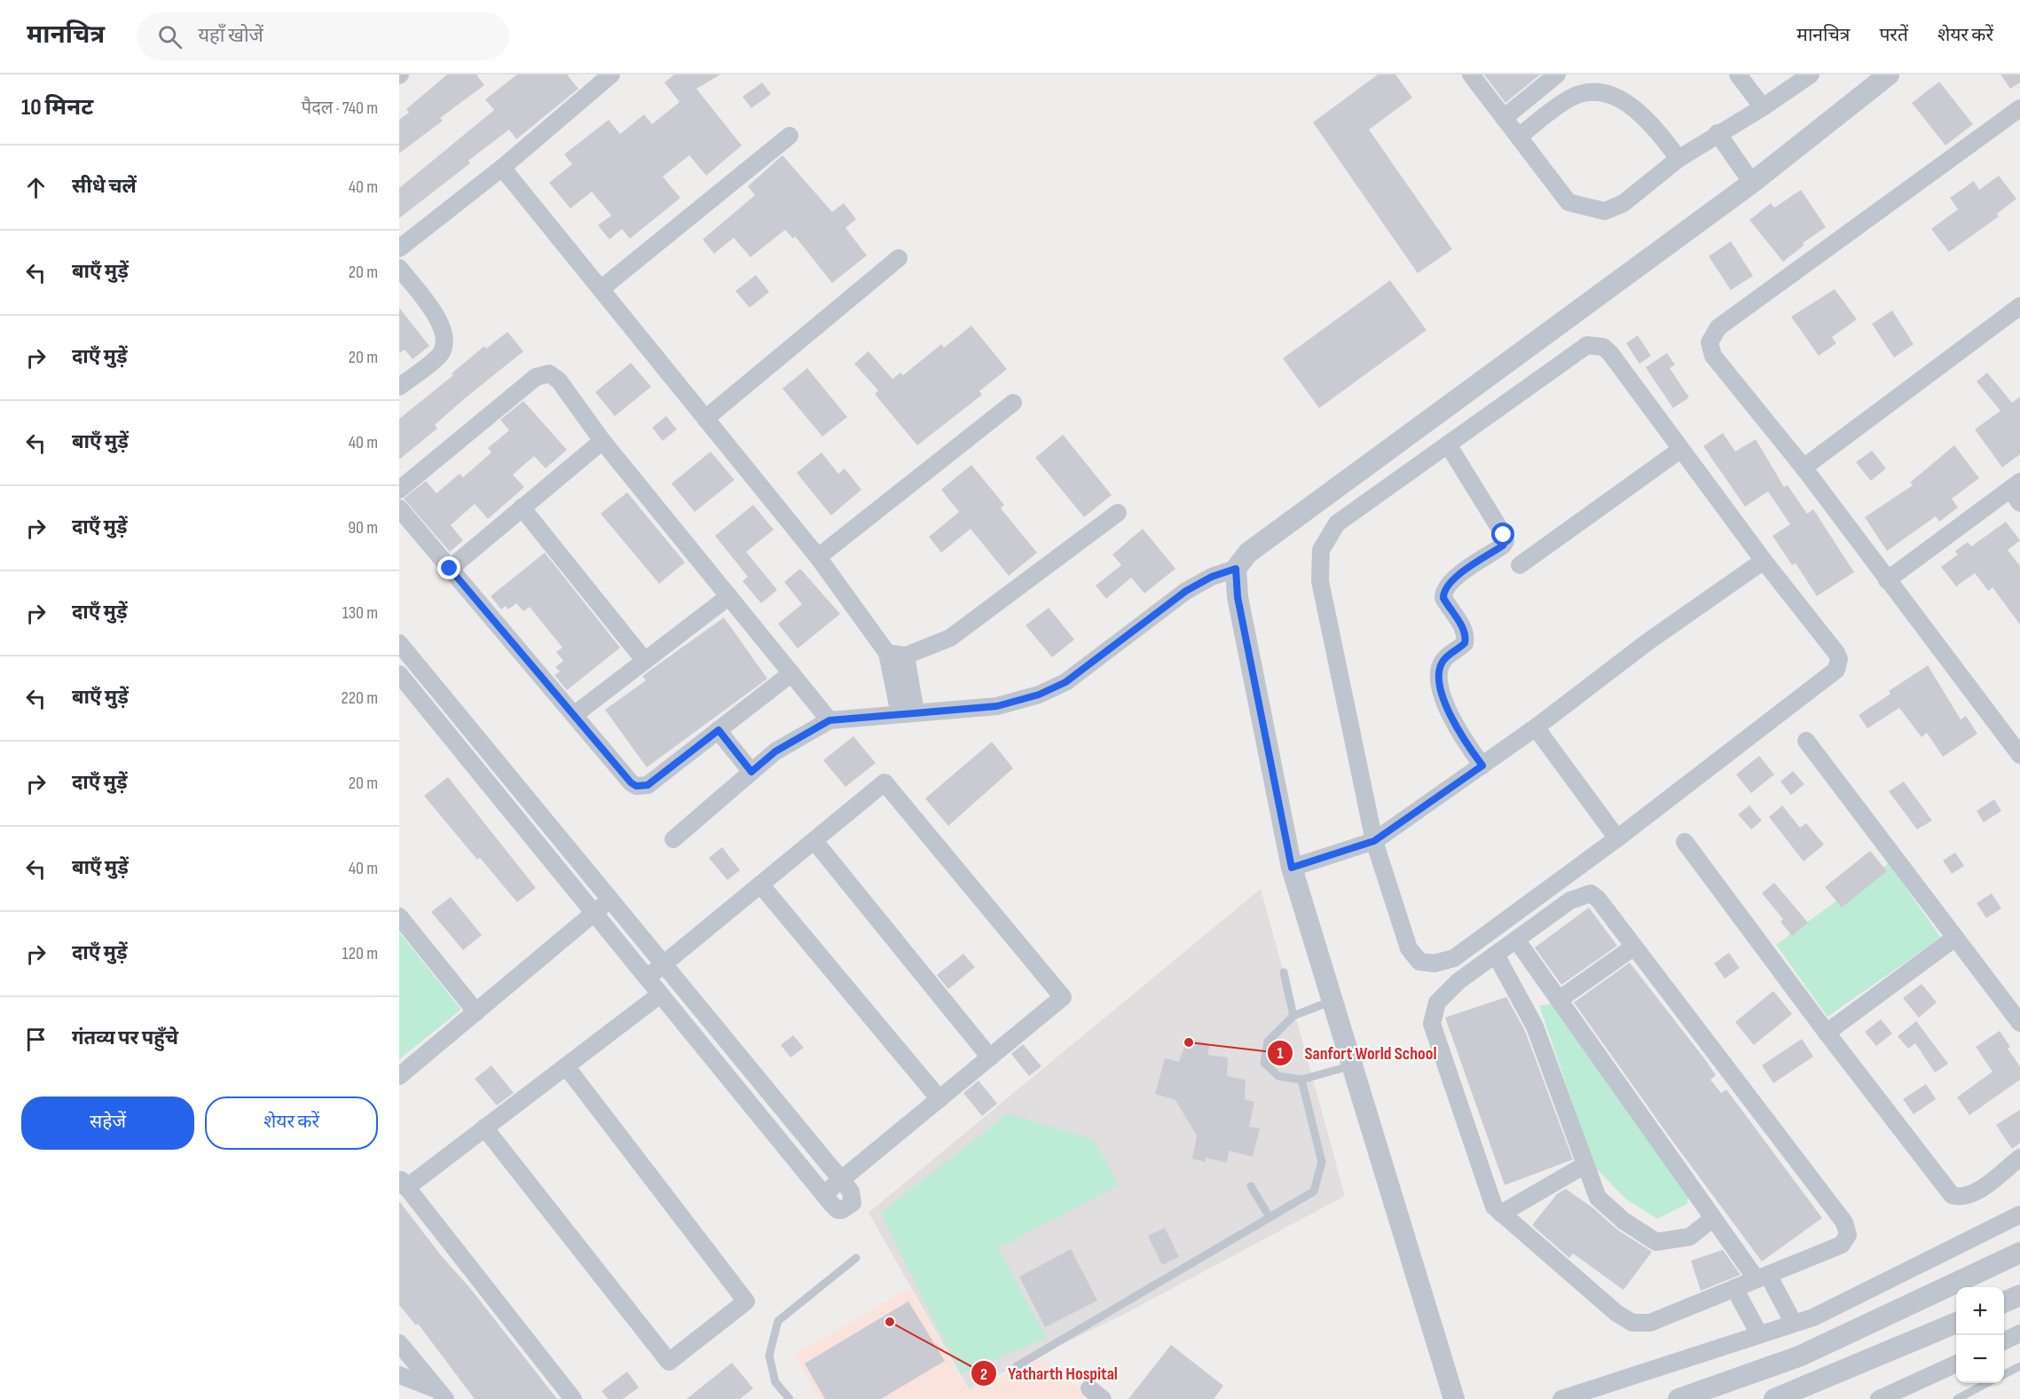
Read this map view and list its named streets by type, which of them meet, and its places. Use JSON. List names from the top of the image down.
{
  "places": ["Sanfort World School", "Yatharth Hospital"],
  "page": {
    "header": "मानचित्र",
    "search": "यहाँ खोजें",
    "nav": ["मानचित्र", "परतें", "शेयर करें"],
    "heading": ["10 मिनट", "पैदल · 740 m"],
    "list": [
      ["सीधे चलें", "40 m"],
      ["बाएँ मुड़ें", "20 m"],
      ["दाएँ मुड़ें", "20 m"],
      ["बाएँ मुड़ें", "40 m"],
      ["दाएँ मुड़ें", "90 m"],
      ["दाएँ मुड़ें", "130 m"],
      ["बाएँ मुड़ें", "220 m"],
      ["दाएँ मुड़ें", "20 m"],
      ["बाएँ मुड़ें", "40 m"],
      ["दाएँ मुड़ें", "120 m"],
      "गंतव्य पर पहुँचे"
    ],
    "buttons": ["सहेजें", "शेयर करें"],
    "map_buttons": ["+", "−"]
  }
}
